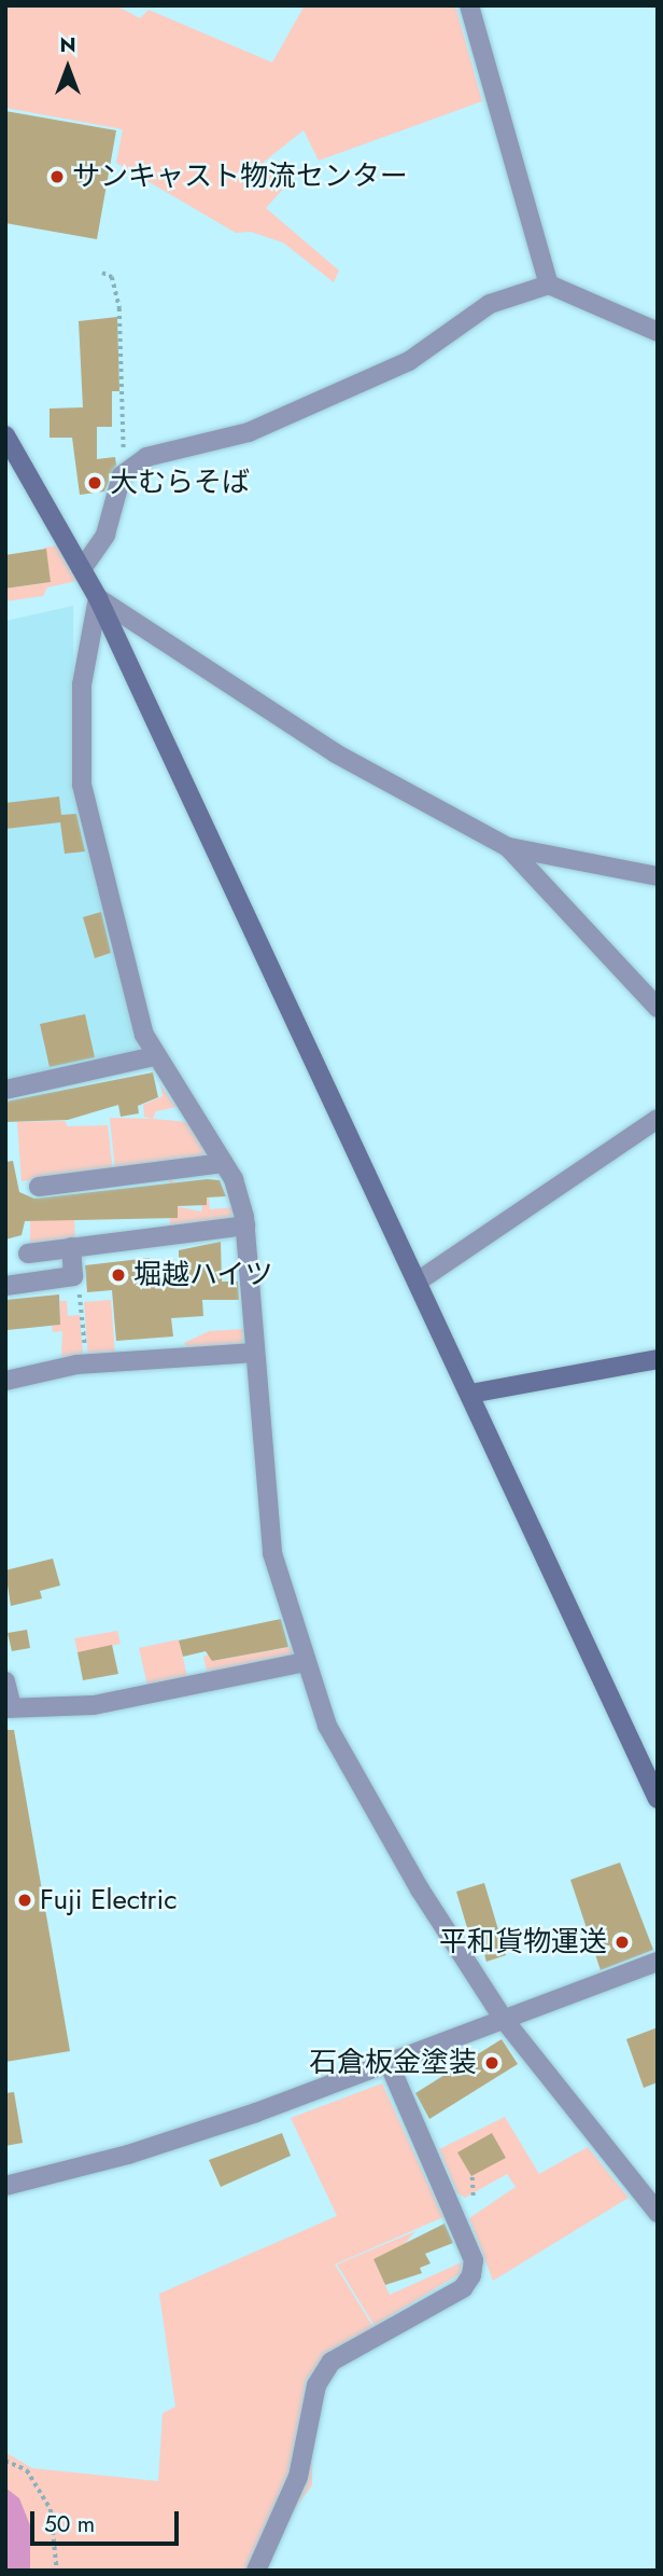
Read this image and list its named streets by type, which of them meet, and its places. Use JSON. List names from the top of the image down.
{
  "places": [
    "サンキャスト物流センター",
    "大むらそば",
    "堀越ハイツ",
    "Fuji Electric",
    "平和貨物運送",
    "石倉板金塗装"
  ],
  "scale_bar": "50 m",
  "north": "top"
}
